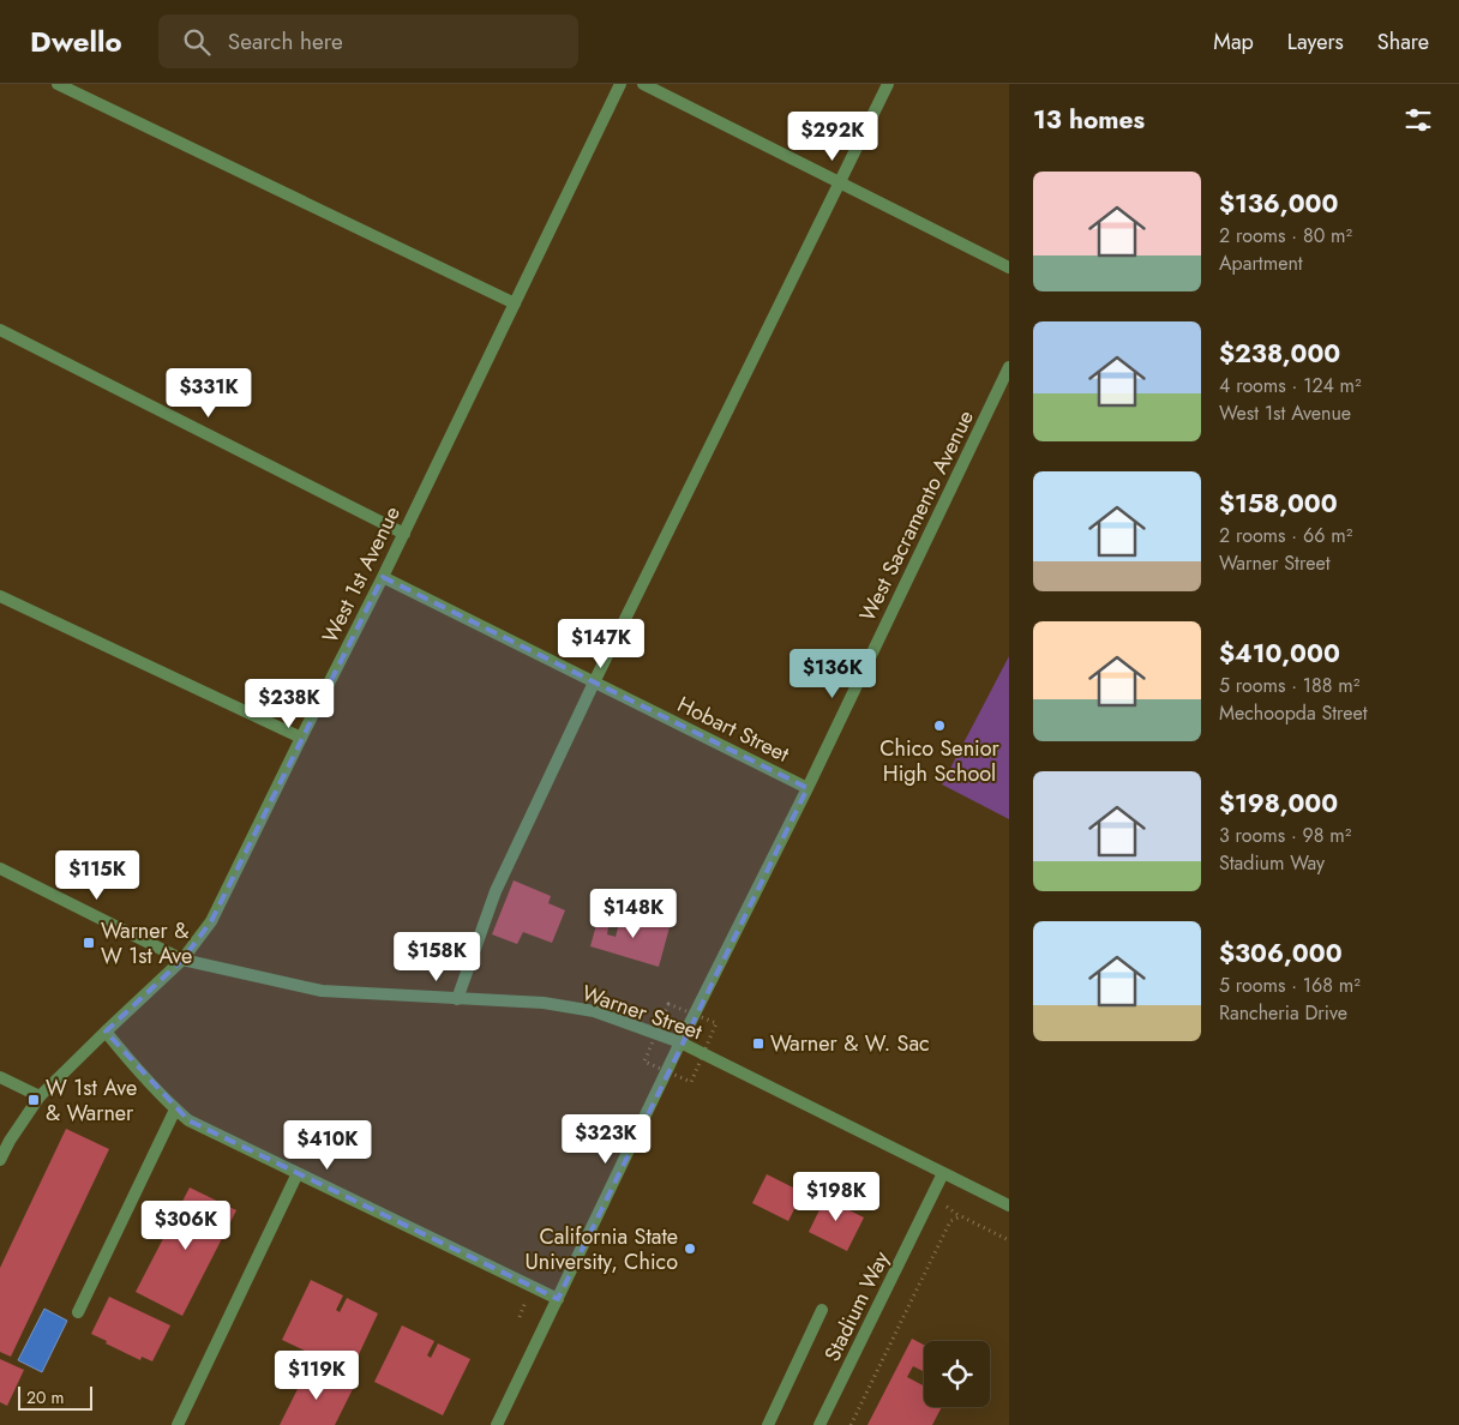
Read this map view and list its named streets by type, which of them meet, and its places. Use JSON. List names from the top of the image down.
{
  "streets": {
    "street": [
      "West Sacramento Avenue",
      "West 1st Avenue",
      "Hobart Street",
      "Warner Street",
      "Stadium Way"
    ]
  },
  "crossings": [
    ["West Sacramento Avenue", "Hobart Street"],
    ["West Sacramento Avenue", "Warner Street"],
    ["West 1st Avenue", "Hobart Street"],
    ["West 1st Avenue", "Warner Street"],
    ["Warner Street", "Stadium Way"]
  ],
  "places": {
    "other": ["Chico Senior High School", "California State University, Chico"],
    "transit": ["Warner & W 1st Ave", "Warner & W. Sac", "W 1st Ave & Warner"]
  },
  "scale_bar": "20 m",
  "page": {
    "header": "Dwello",
    "search": "Search here",
    "nav": ["Map", "Layers", "Share"],
    "heading": "13 homes",
    "price": [
      "$292K",
      "$331K",
      "$147K",
      "$136K",
      "$238K",
      "$115K",
      "$148K",
      "$158K",
      "$323K",
      "$410K",
      "$198K",
      "$306K",
      "$119K"
    ],
    "list": [
      {
        "name": "$136,000",
        "note": "2 rooms · 80 m² · Apartment"
      },
      {
        "name": "$238,000",
        "note": "4 rooms · 124 m² · West 1st Avenue"
      },
      {
        "name": "$158,000",
        "note": "2 rooms · 66 m² · Warner Street"
      },
      {
        "name": "$410,000",
        "note": "5 rooms · 188 m² · Mechoopda Street"
      },
      {
        "name": "$198,000",
        "note": "3 rooms · 98 m² · Stadium Way"
      },
      {
        "name": "$306,000",
        "note": "5 rooms · 168 m² · Rancheria Drive"
      }
    ],
    "scale": "20 m"
  }
}
